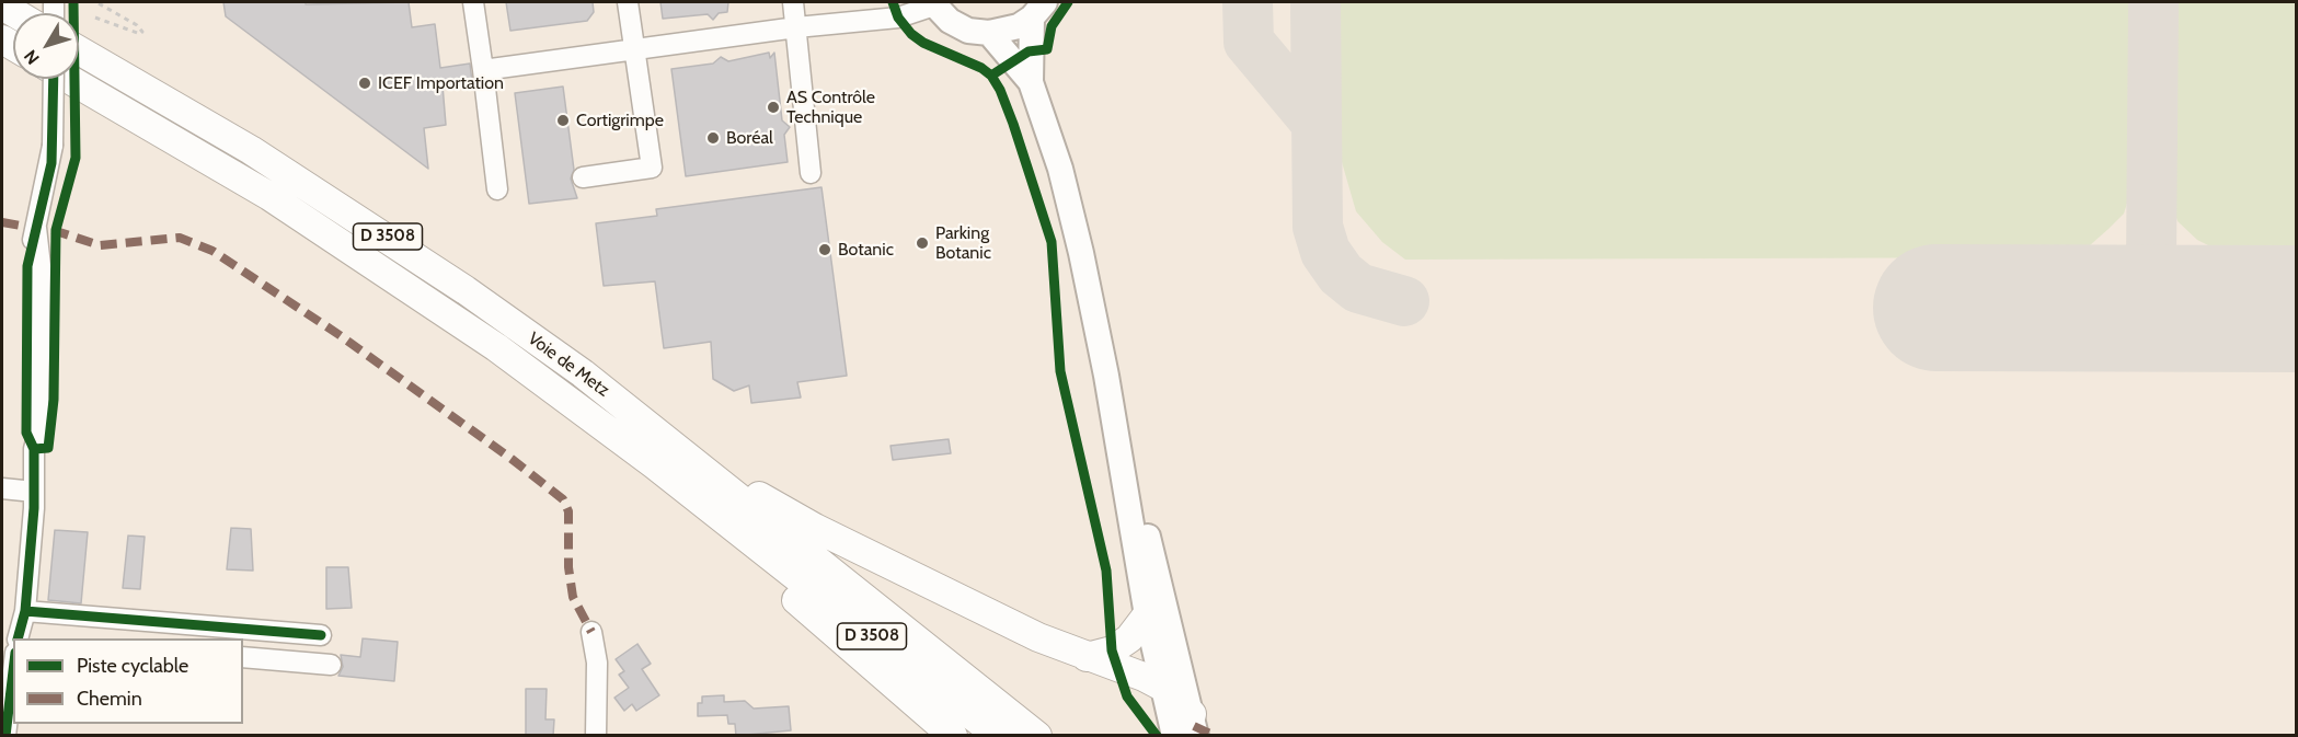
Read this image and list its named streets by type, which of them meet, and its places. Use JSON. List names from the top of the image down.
{
  "streets": {
    "highway": ["D 3508", "Voie de Metz"]
  },
  "places": [
    "ICEF Importation",
    "AS Contrôle Technique",
    "Cortigrimpe",
    "Boréal",
    "Parking Botanic",
    "Botanic"
  ],
  "legend": ["Piste cyclable", "Chemin"],
  "north": "bottom left"
}
